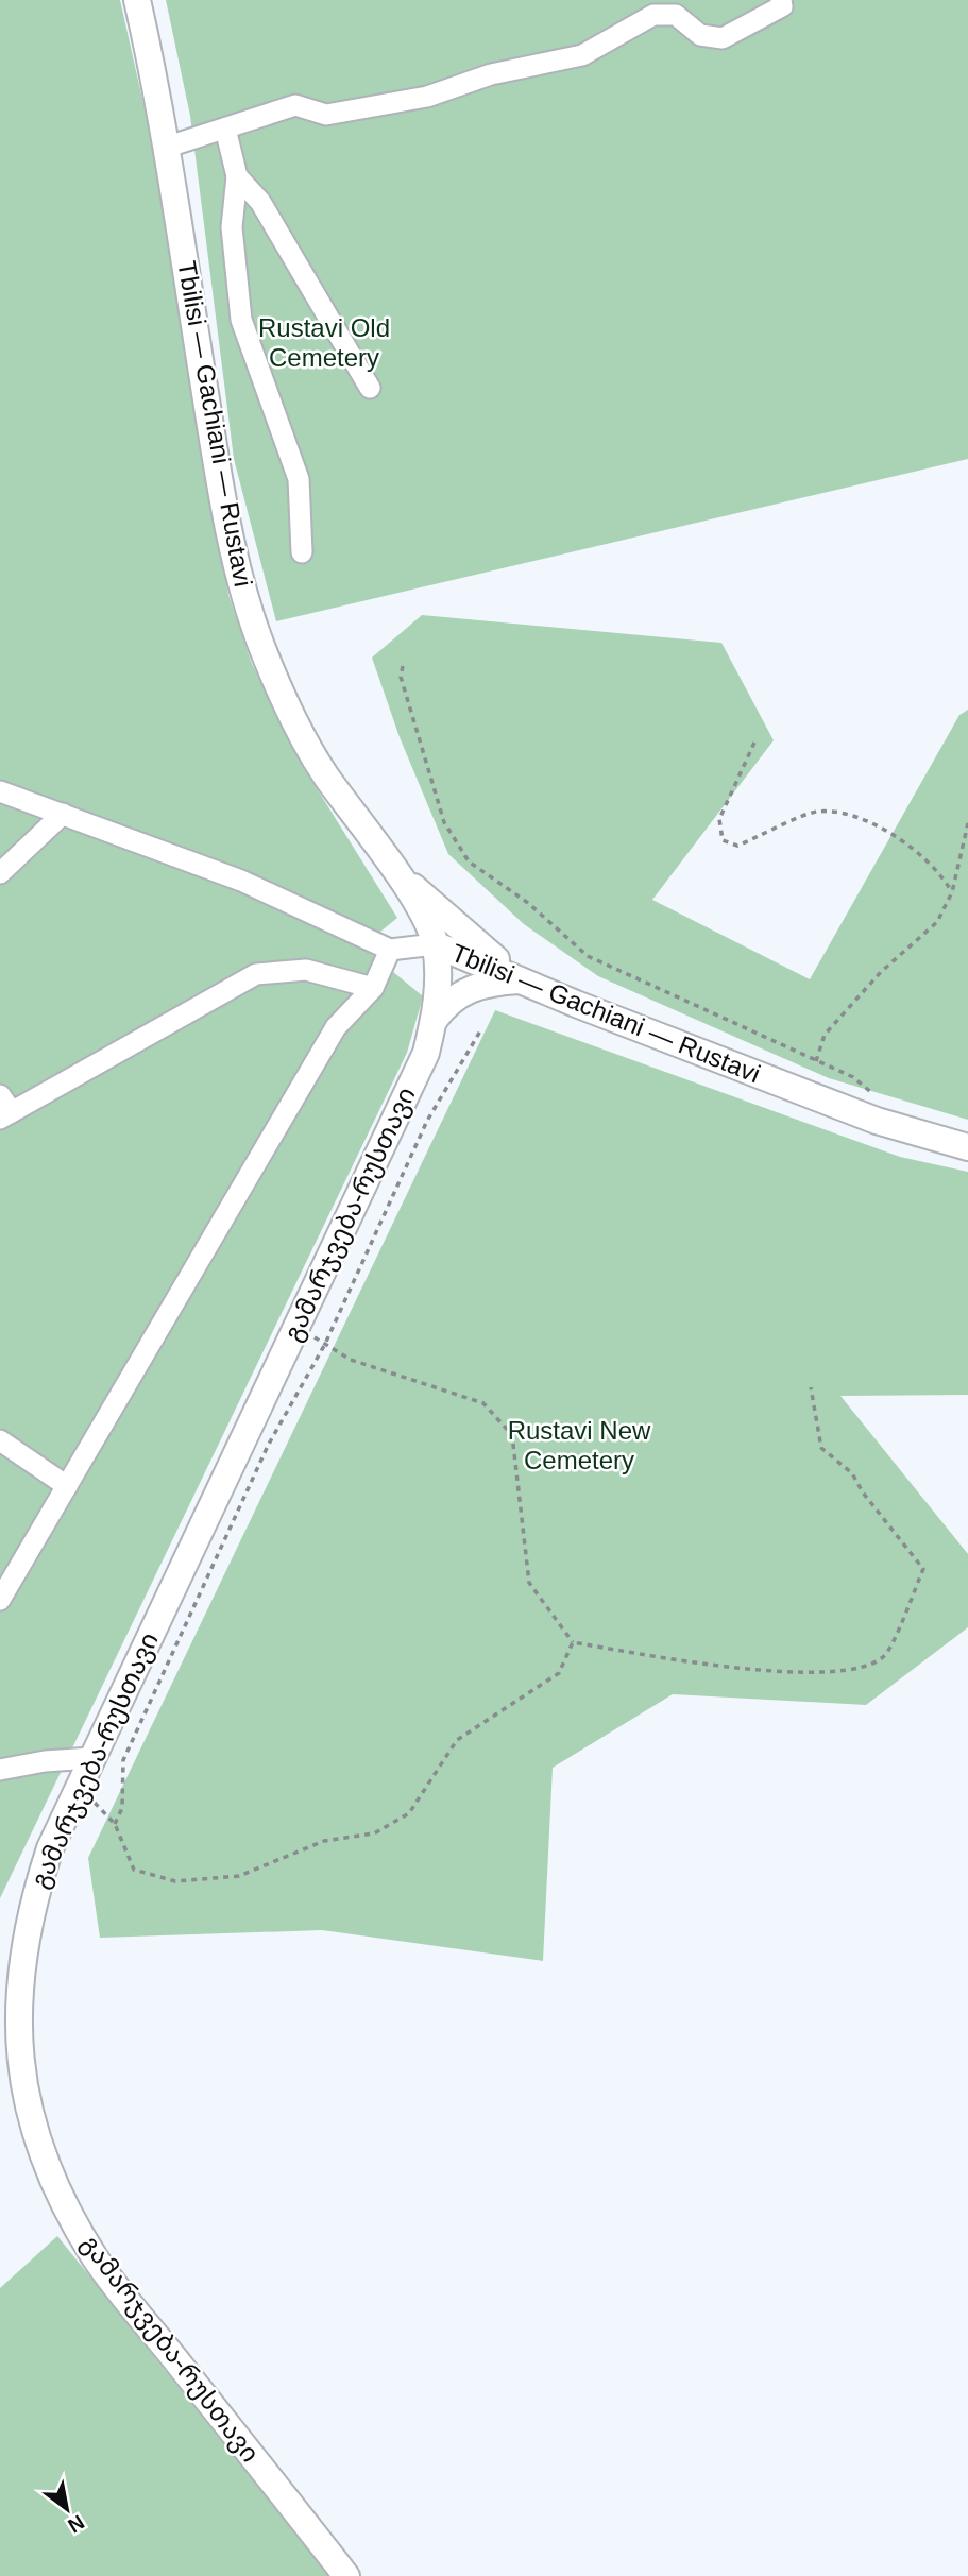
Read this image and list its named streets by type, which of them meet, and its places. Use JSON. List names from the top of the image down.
{
  "streets": {
    "main road": ["Tbilisi — Gachiani — Rustavi", "გამარჯვება-რუსთავი"]
  },
  "crossings": [
    ["Tbilisi — Gachiani — Rustavi", "გამარჯვება-რუსთავი"]
  ],
  "parks": ["Rustavi Old Cemetery", "Rustavi New Cemetery"],
  "north": "bottom right"
}
